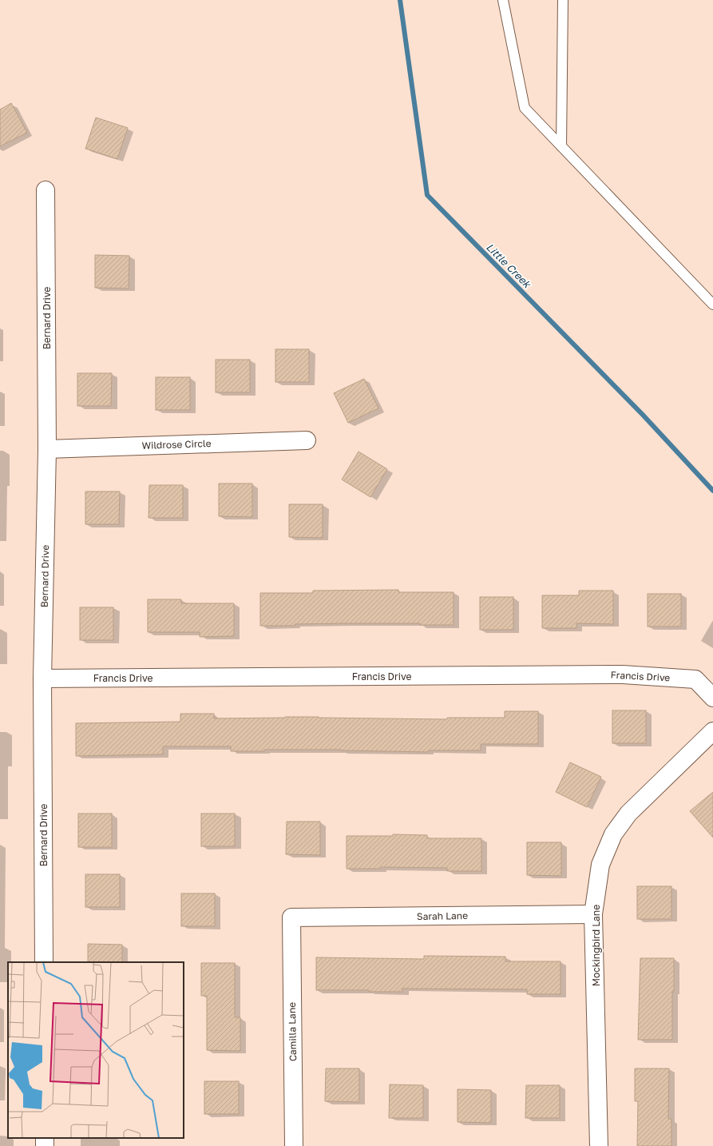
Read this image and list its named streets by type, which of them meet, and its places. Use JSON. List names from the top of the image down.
{
  "streets": {
    "street": [
      "Bernard Drive",
      "Wildrose Circle",
      "Francis Drive",
      "Sarah Lane",
      "Mockingbird Lane",
      "Camilla Lane"
    ]
  },
  "crossings": [
    ["Bernard Drive", "Wildrose Circle"],
    ["Bernard Drive", "Francis Drive"],
    ["Sarah Lane", "Mockingbird Lane"],
    ["Sarah Lane", "Camilla Lane"]
  ],
  "water": ["Little Creek"]
}
